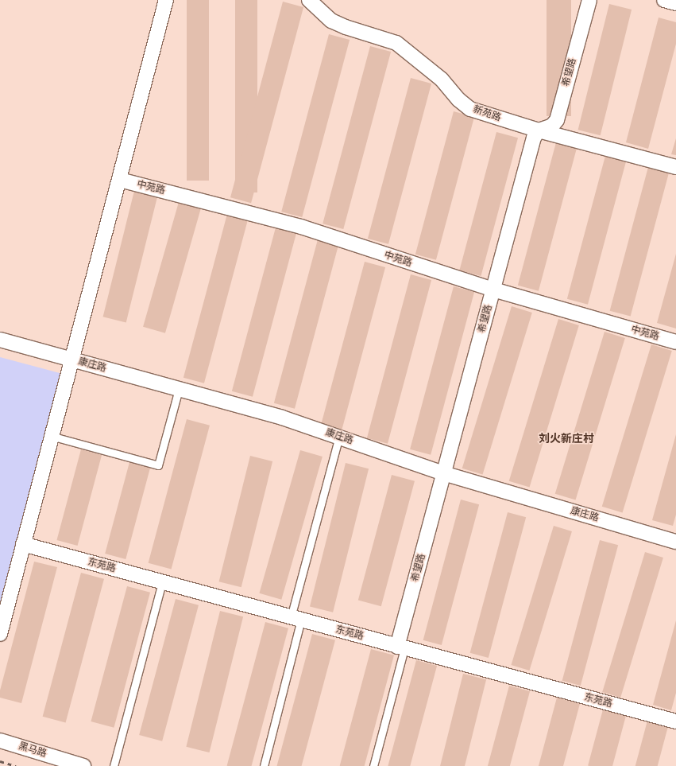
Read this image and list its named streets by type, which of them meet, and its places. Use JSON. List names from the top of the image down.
{
  "streets": {
    "street": [
      "希望路",
      "新苑路",
      "中苑路",
      "康庄路",
      "东苑路",
      "黑马路"
    ]
  },
  "crossings": [
    ["希望路", "新苑路"],
    ["希望路", "中苑路"],
    ["希望路", "康庄路"],
    ["希望路", "东苑路"]
  ],
  "districts": ["刘火新庄村"]
}
